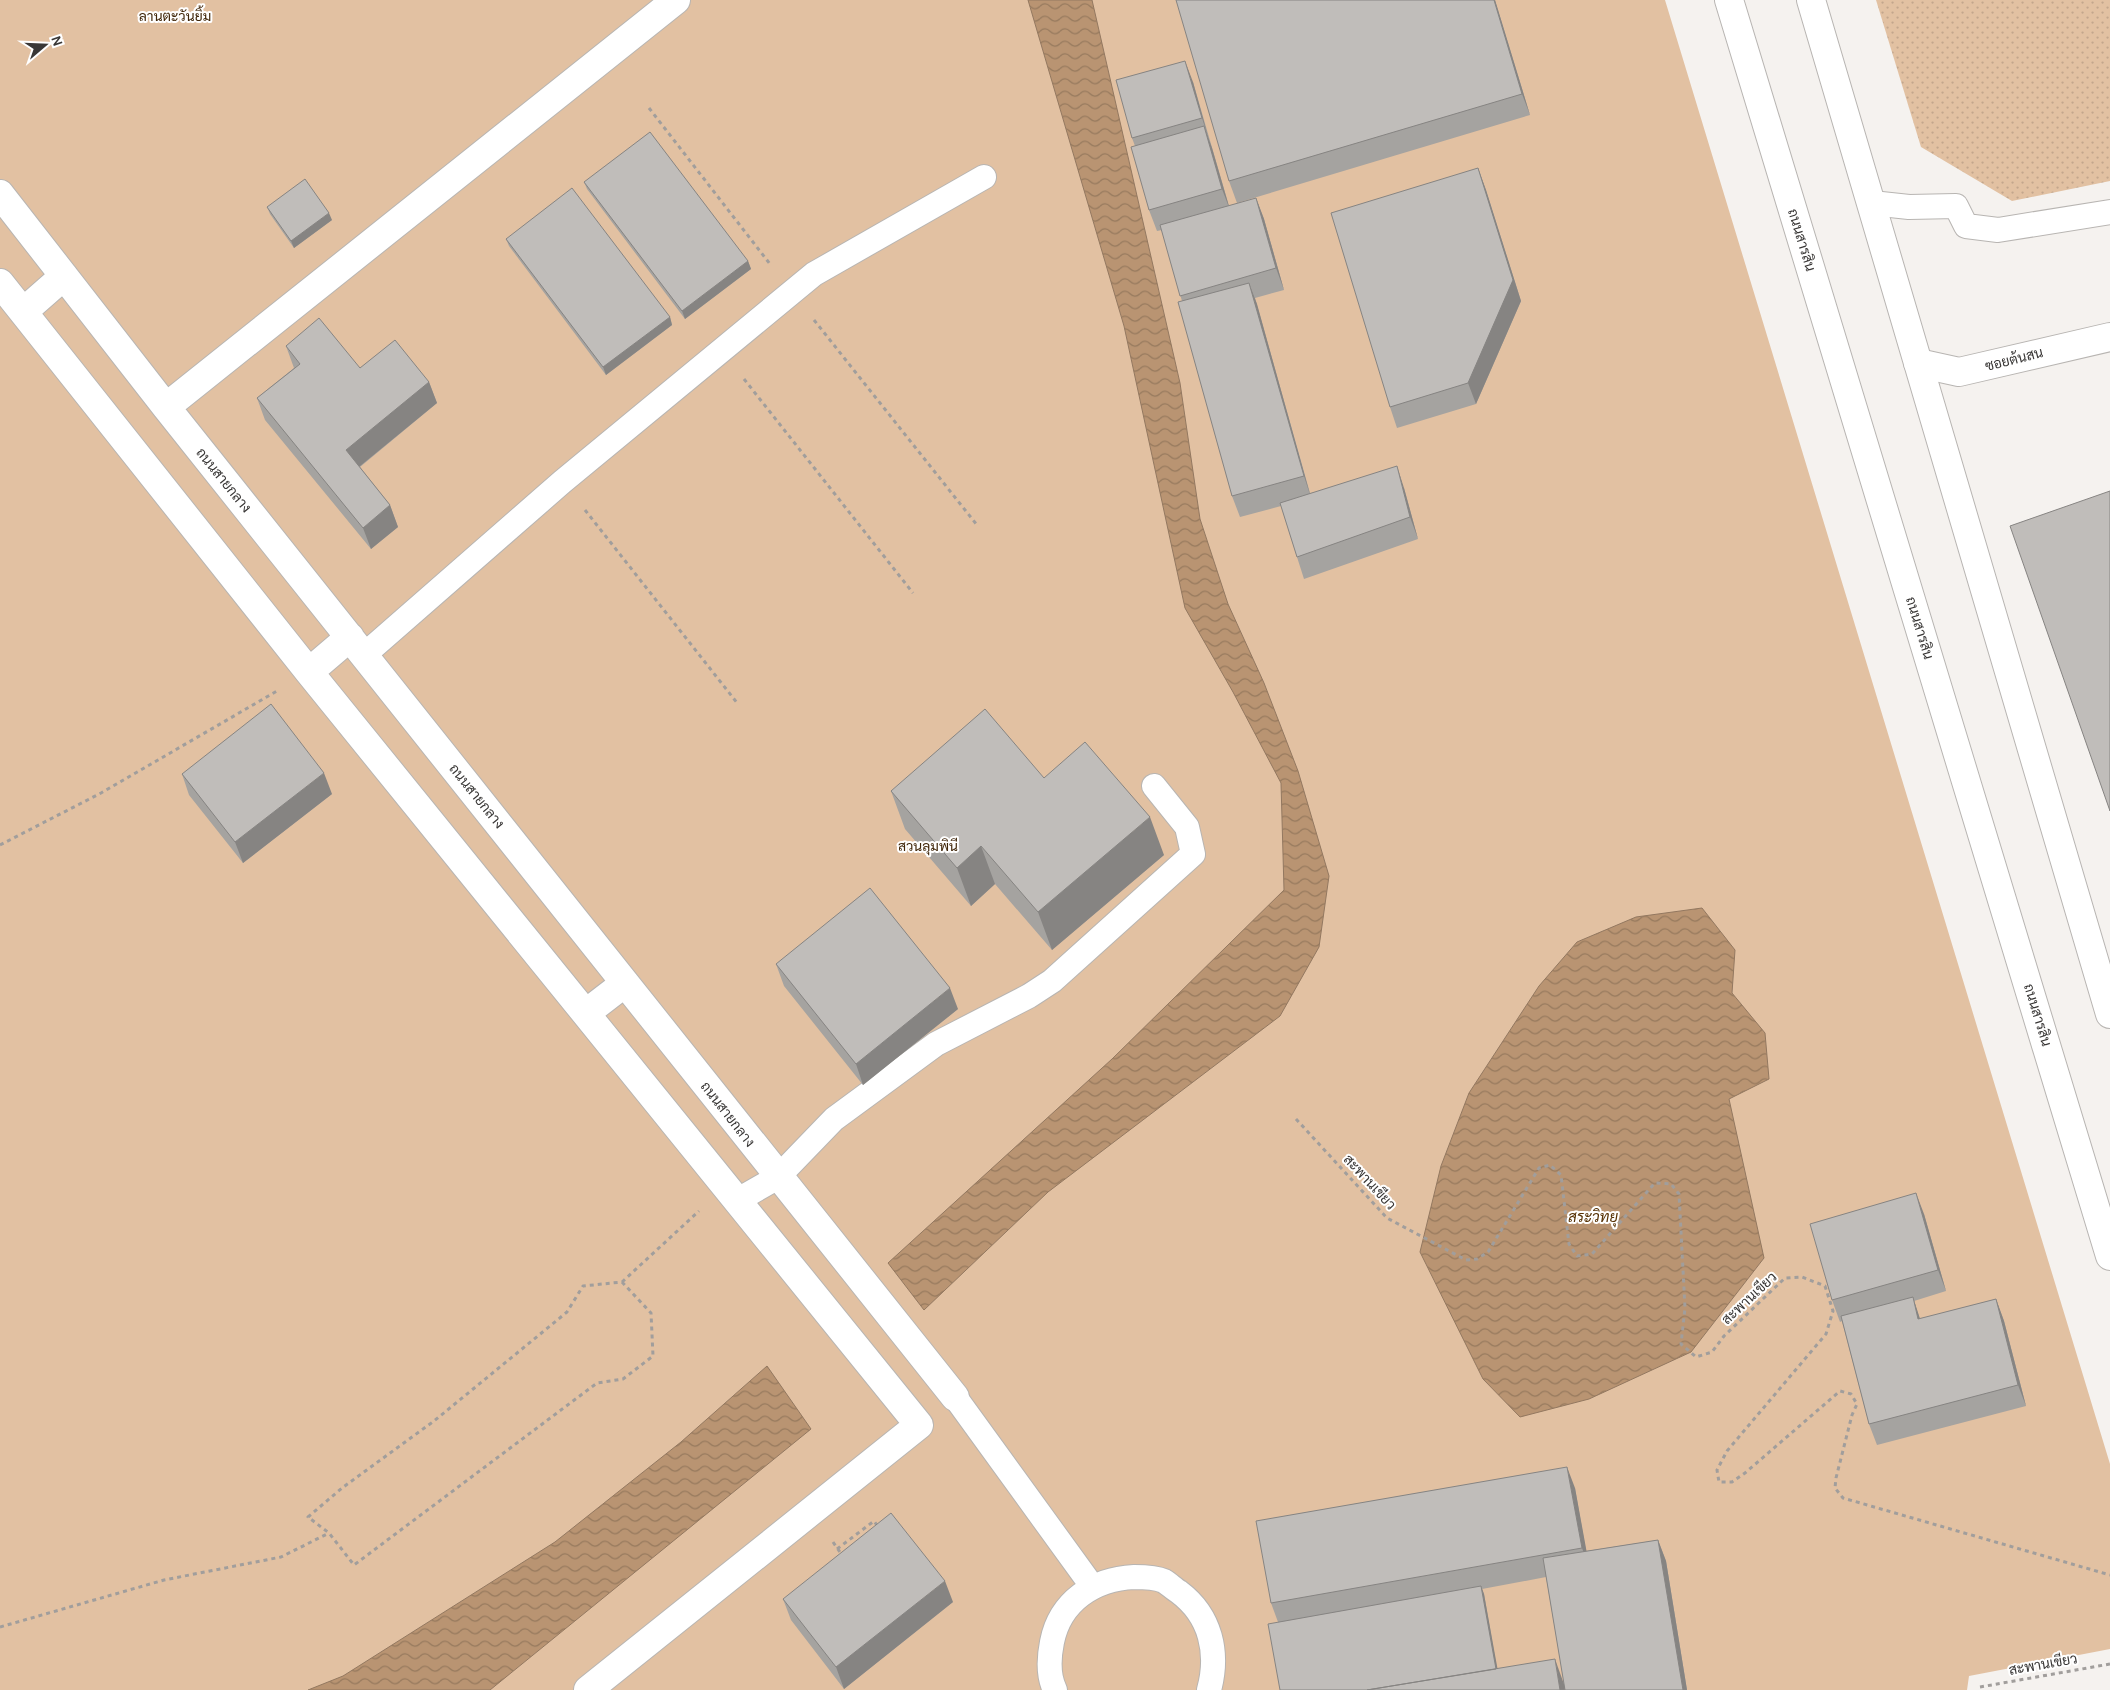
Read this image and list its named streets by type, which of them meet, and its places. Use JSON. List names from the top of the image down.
{
  "streets": {
    "street": ["ถนนสารสิน", "ซอยต้นสน", "ถนนสายกลาง"],
    "path": ["สะพานเขียว"]
  },
  "water": ["สระวิทยุ"],
  "parks": ["ลานตะวันยิ้ม", "สวนลุมพินี"],
  "north": "right"
}
